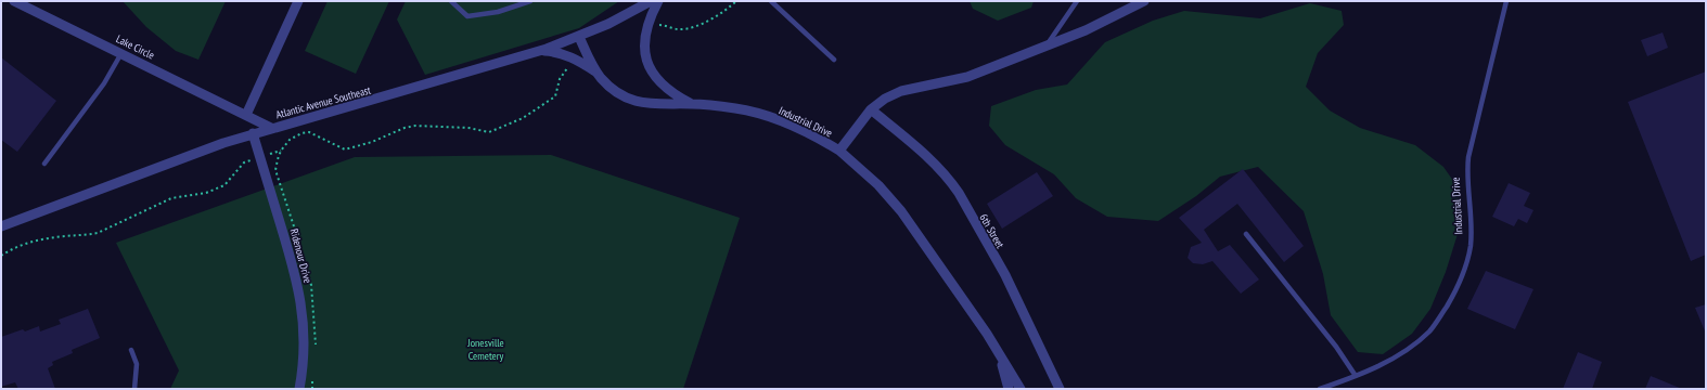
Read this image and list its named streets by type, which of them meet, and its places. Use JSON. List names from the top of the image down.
{
  "streets": {
    "street": [
      "Lake Circle",
      "Atlantic Avenue Southeast",
      "Industrial Drive",
      "6th Street",
      "Ridenour Drive"
    ]
  },
  "crossings": [
    ["Lake Circle", "Atlantic Avenue Southeast"],
    ["Atlantic Avenue Southeast", "Industrial Drive"],
    ["Atlantic Avenue Southeast", "Ridenour Drive"],
    ["Industrial Drive", "6th Street"]
  ],
  "parks": ["Jonesville Cemetery"]
}
